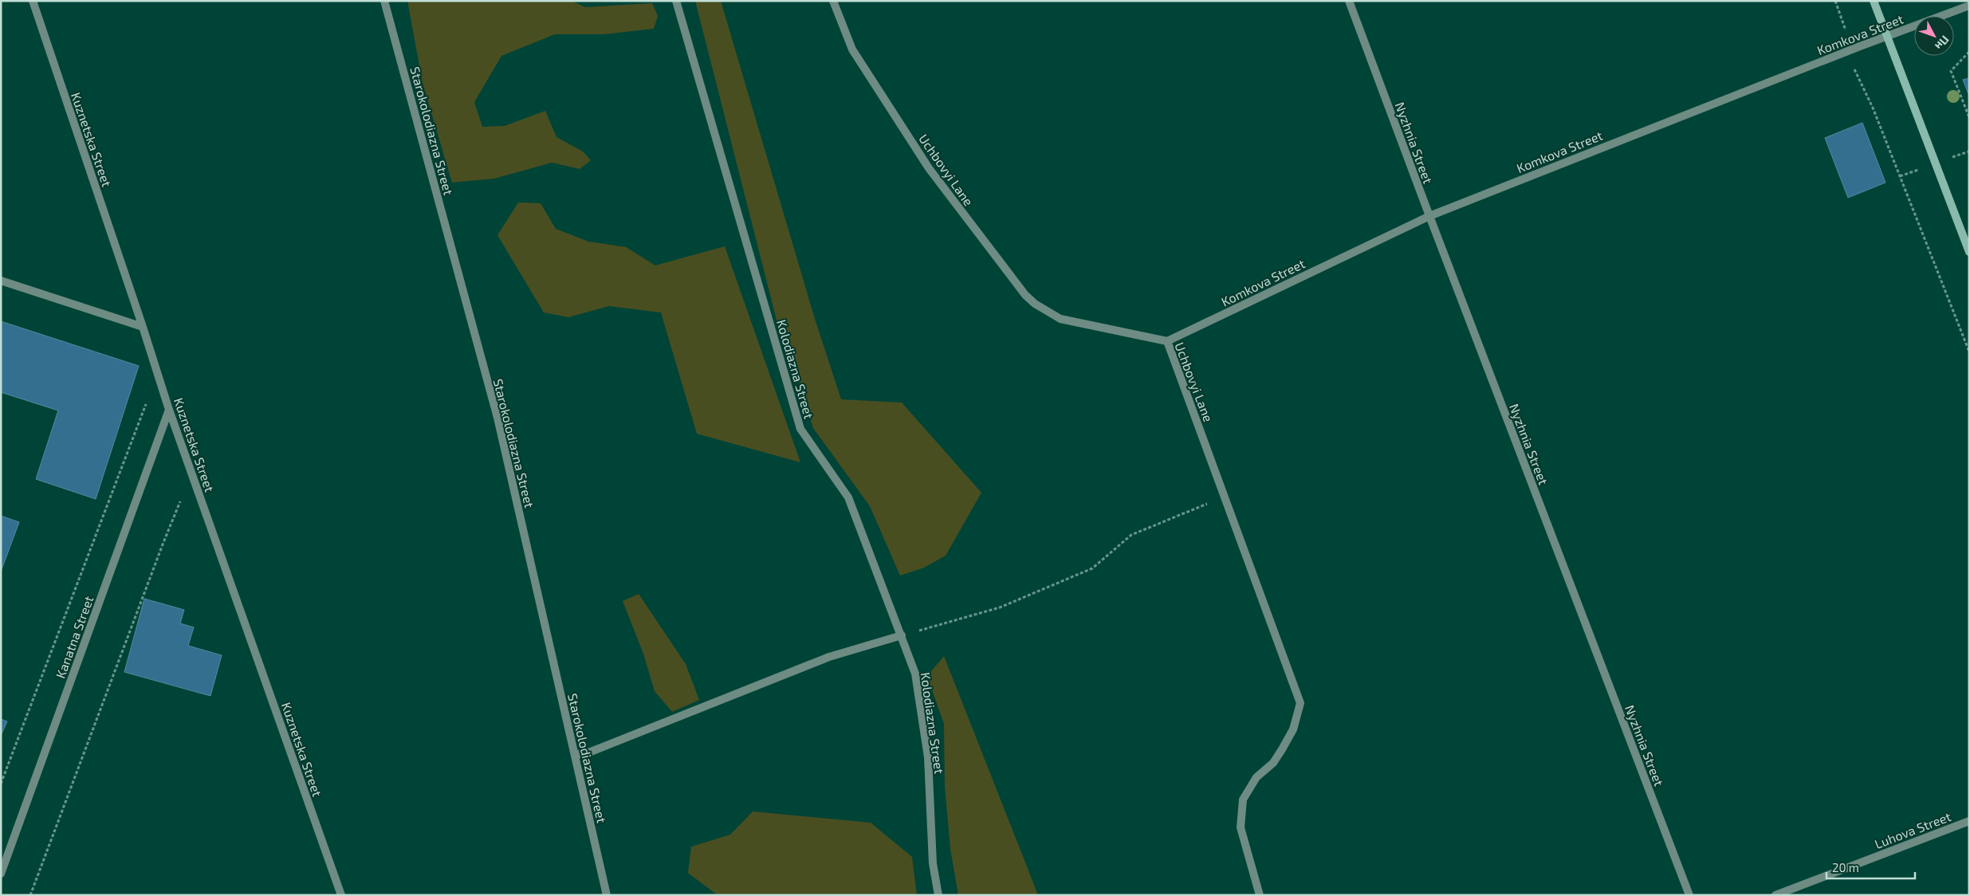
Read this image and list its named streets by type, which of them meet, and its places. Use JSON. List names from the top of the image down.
{
  "streets": {
    "street": [
      "Komkova Street",
      "Starokolodiazna Street",
      "Kuznetska Street",
      "Nyzhnia Street",
      "Uchbovyi Lane",
      "Kolodiazna Street",
      "Kanatna Street",
      "Luhova Street"
    ]
  },
  "crossings": [
    ["Komkova Street", "Nyzhnia Street"],
    ["Komkova Street", "Uchbovyi Lane"],
    ["Kuznetska Street", "Kanatna Street"]
  ],
  "scale_bar": "20 m",
  "north": "bottom right"
}
